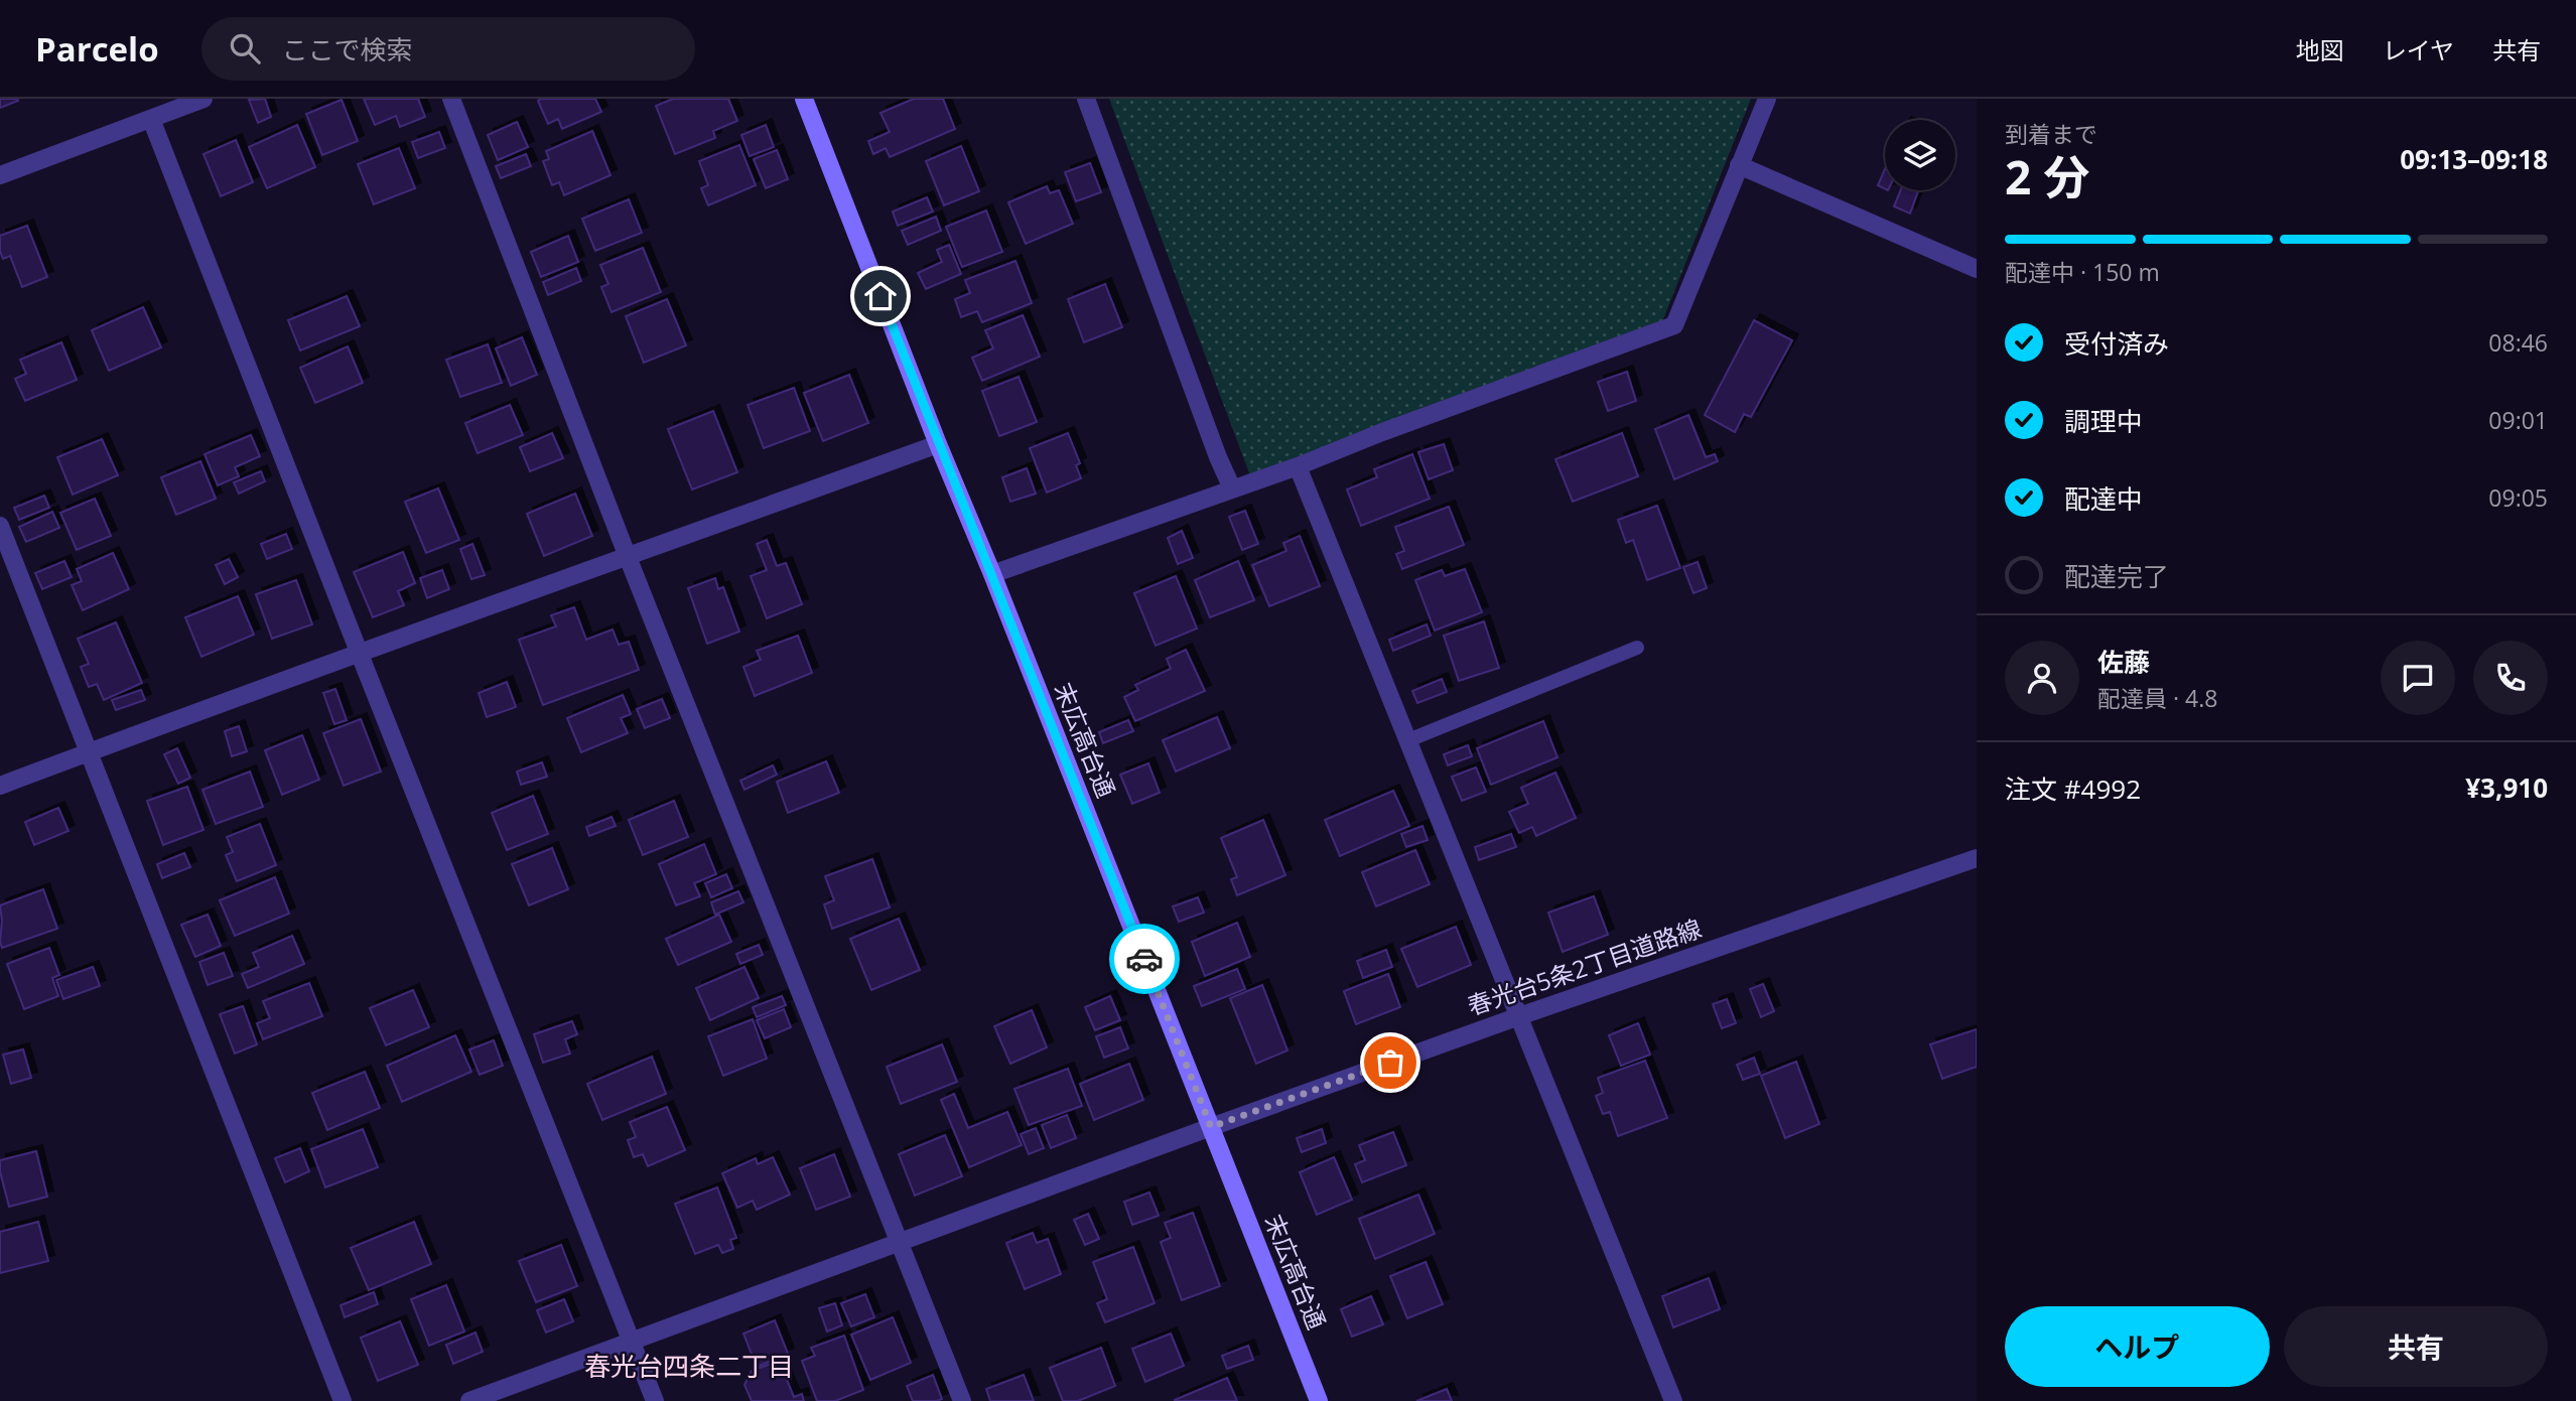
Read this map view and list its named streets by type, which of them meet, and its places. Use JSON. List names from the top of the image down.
{
  "streets": {
    "street": ["末広高台通", "春光台5条2丁目道路線"]
  },
  "crossings": [
    ["末広高台通", "春光台5条2丁目道路線"]
  ],
  "districts": ["春光台四条二丁目"],
  "page": {
    "header": "Parcelo",
    "search": "ここで検索",
    "nav": ["地図", "レイヤ", "共有"],
    "heading": ["2 分", "到着まで", "09:13–09:18"],
    "panel": [
      "佐藤",
      "配達員 · 4.8",
      "注文 #4992",
      "¥3,910"
    ],
    "bar": "配達中 · 150 m",
    "list": [
      ["受付済み", "08:46"],
      ["調理中", "09:01"],
      ["配達中", "09:05"],
      "配達完了"
    ],
    "buttons": ["ヘルプ", "共有"]
  }
}
